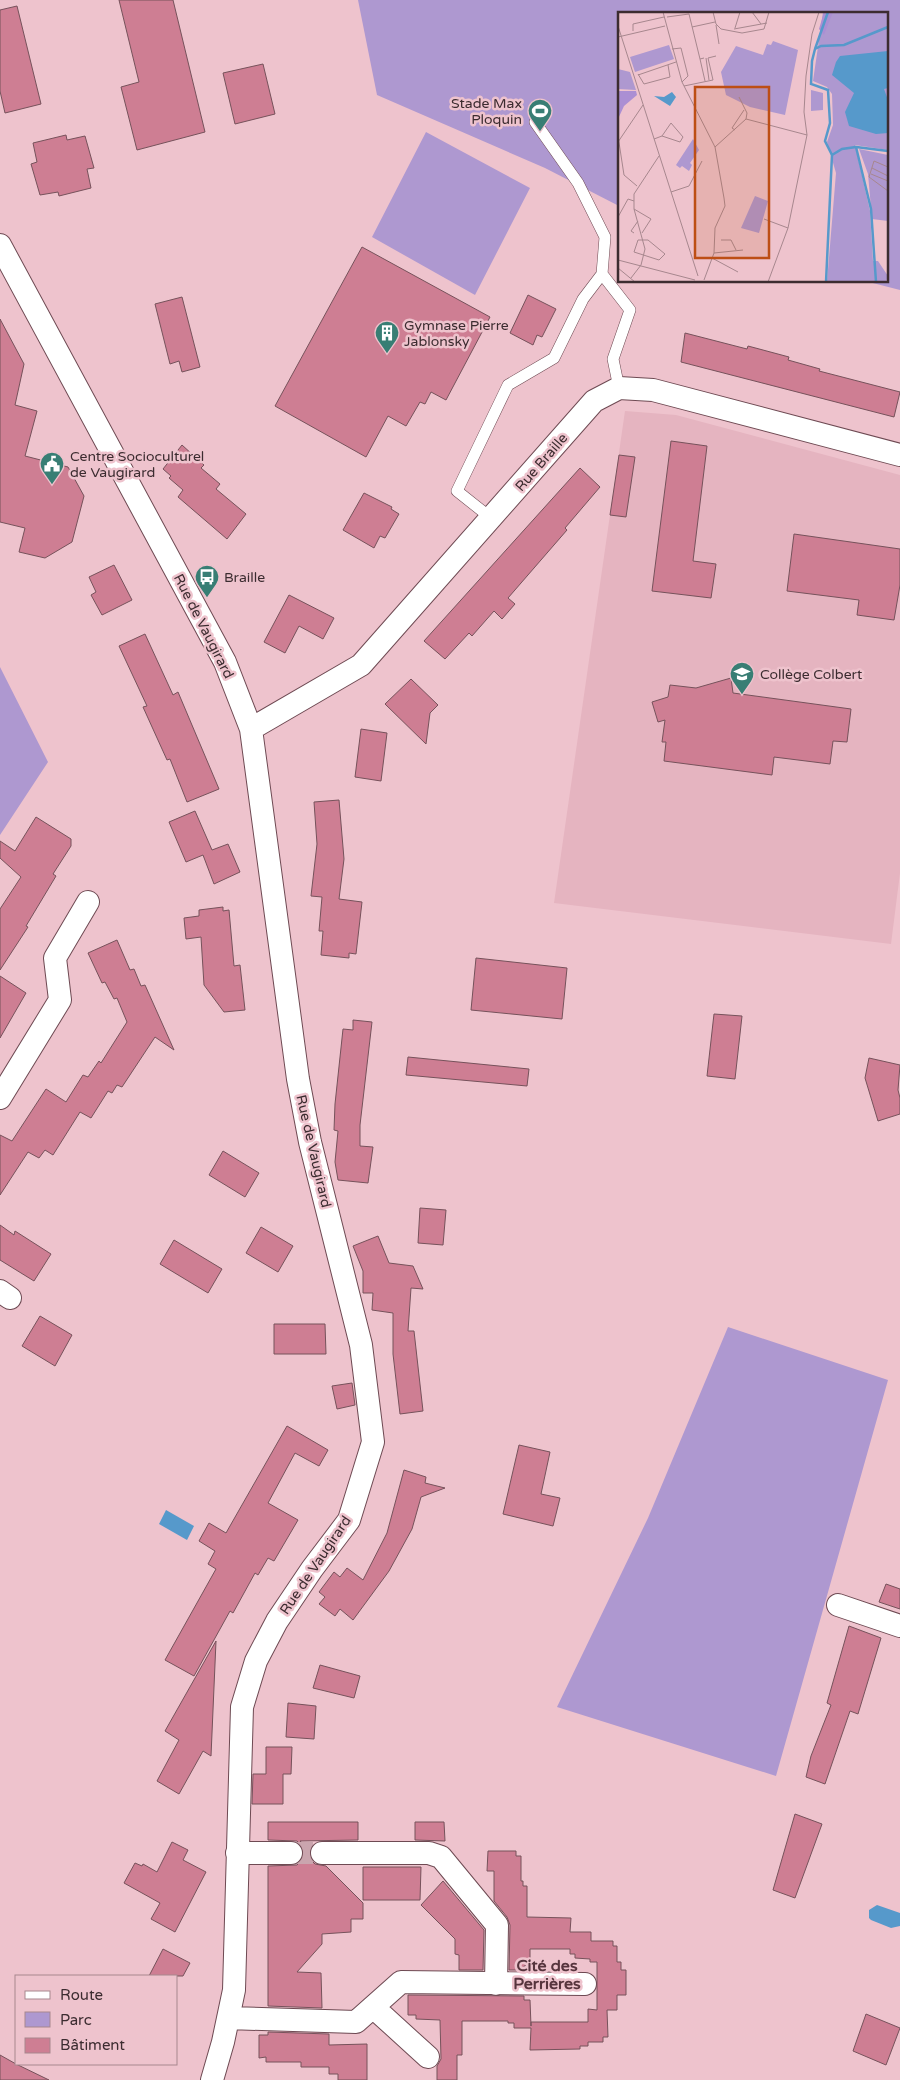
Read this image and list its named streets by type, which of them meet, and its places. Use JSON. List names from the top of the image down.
{
  "streets": {
    "street": ["Rue Braille", "Rue de Vaugirard"]
  },
  "crossings": [
    ["Rue Braille", "Rue de Vaugirard"]
  ],
  "districts": ["Cité des Perrières"],
  "places": {
    "sports": ["Stade Max Ploquin"],
    "building": ["Gymnase Pierre Jablonsky"],
    "public building": ["Centre Socioculturel de Vaugirard"],
    "bus stop": ["Braille"],
    "school or university": ["Collège Colbert"]
  },
  "legend": ["Route", "Parc", "Bâtiment"]
}
